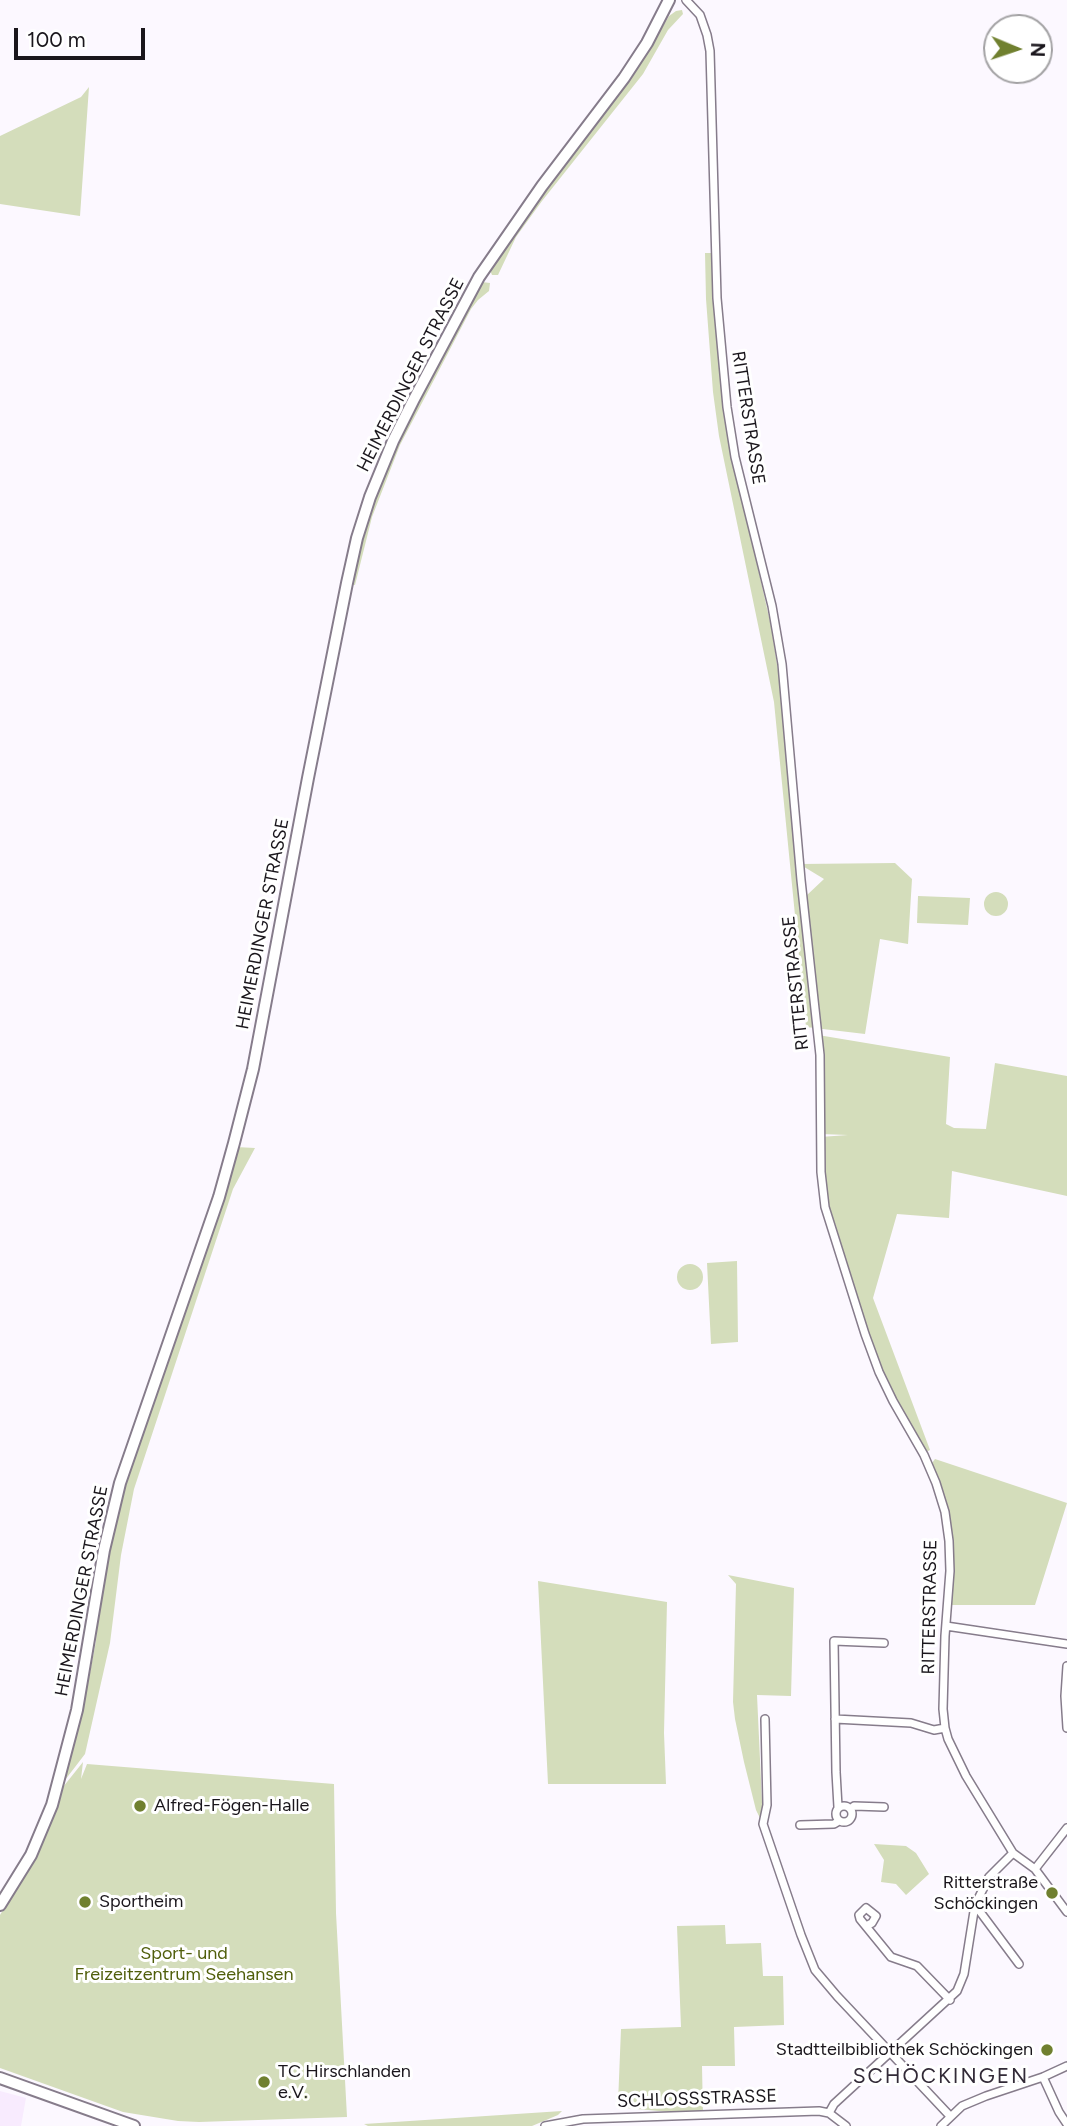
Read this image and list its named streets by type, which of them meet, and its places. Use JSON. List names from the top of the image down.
{
  "streets": {
    "main road": ["HEIMERDINGER STRASSE"],
    "street": ["RITTERSTRASSE", "SCHLOSSSTRASSE"]
  },
  "districts": ["SCHÖCKINGEN"],
  "parks": ["Sport- und Freizeitzentrum Seehansen"],
  "places": [
    "Alfred-Fögen-Halle",
    "Ritterstraße Schöckingen",
    "Sportheim",
    "Stadtteilbibliothek Schöckingen",
    "TC Hirschlanden e.V."
  ],
  "scale_bar": "100 m",
  "north": "right"
}
